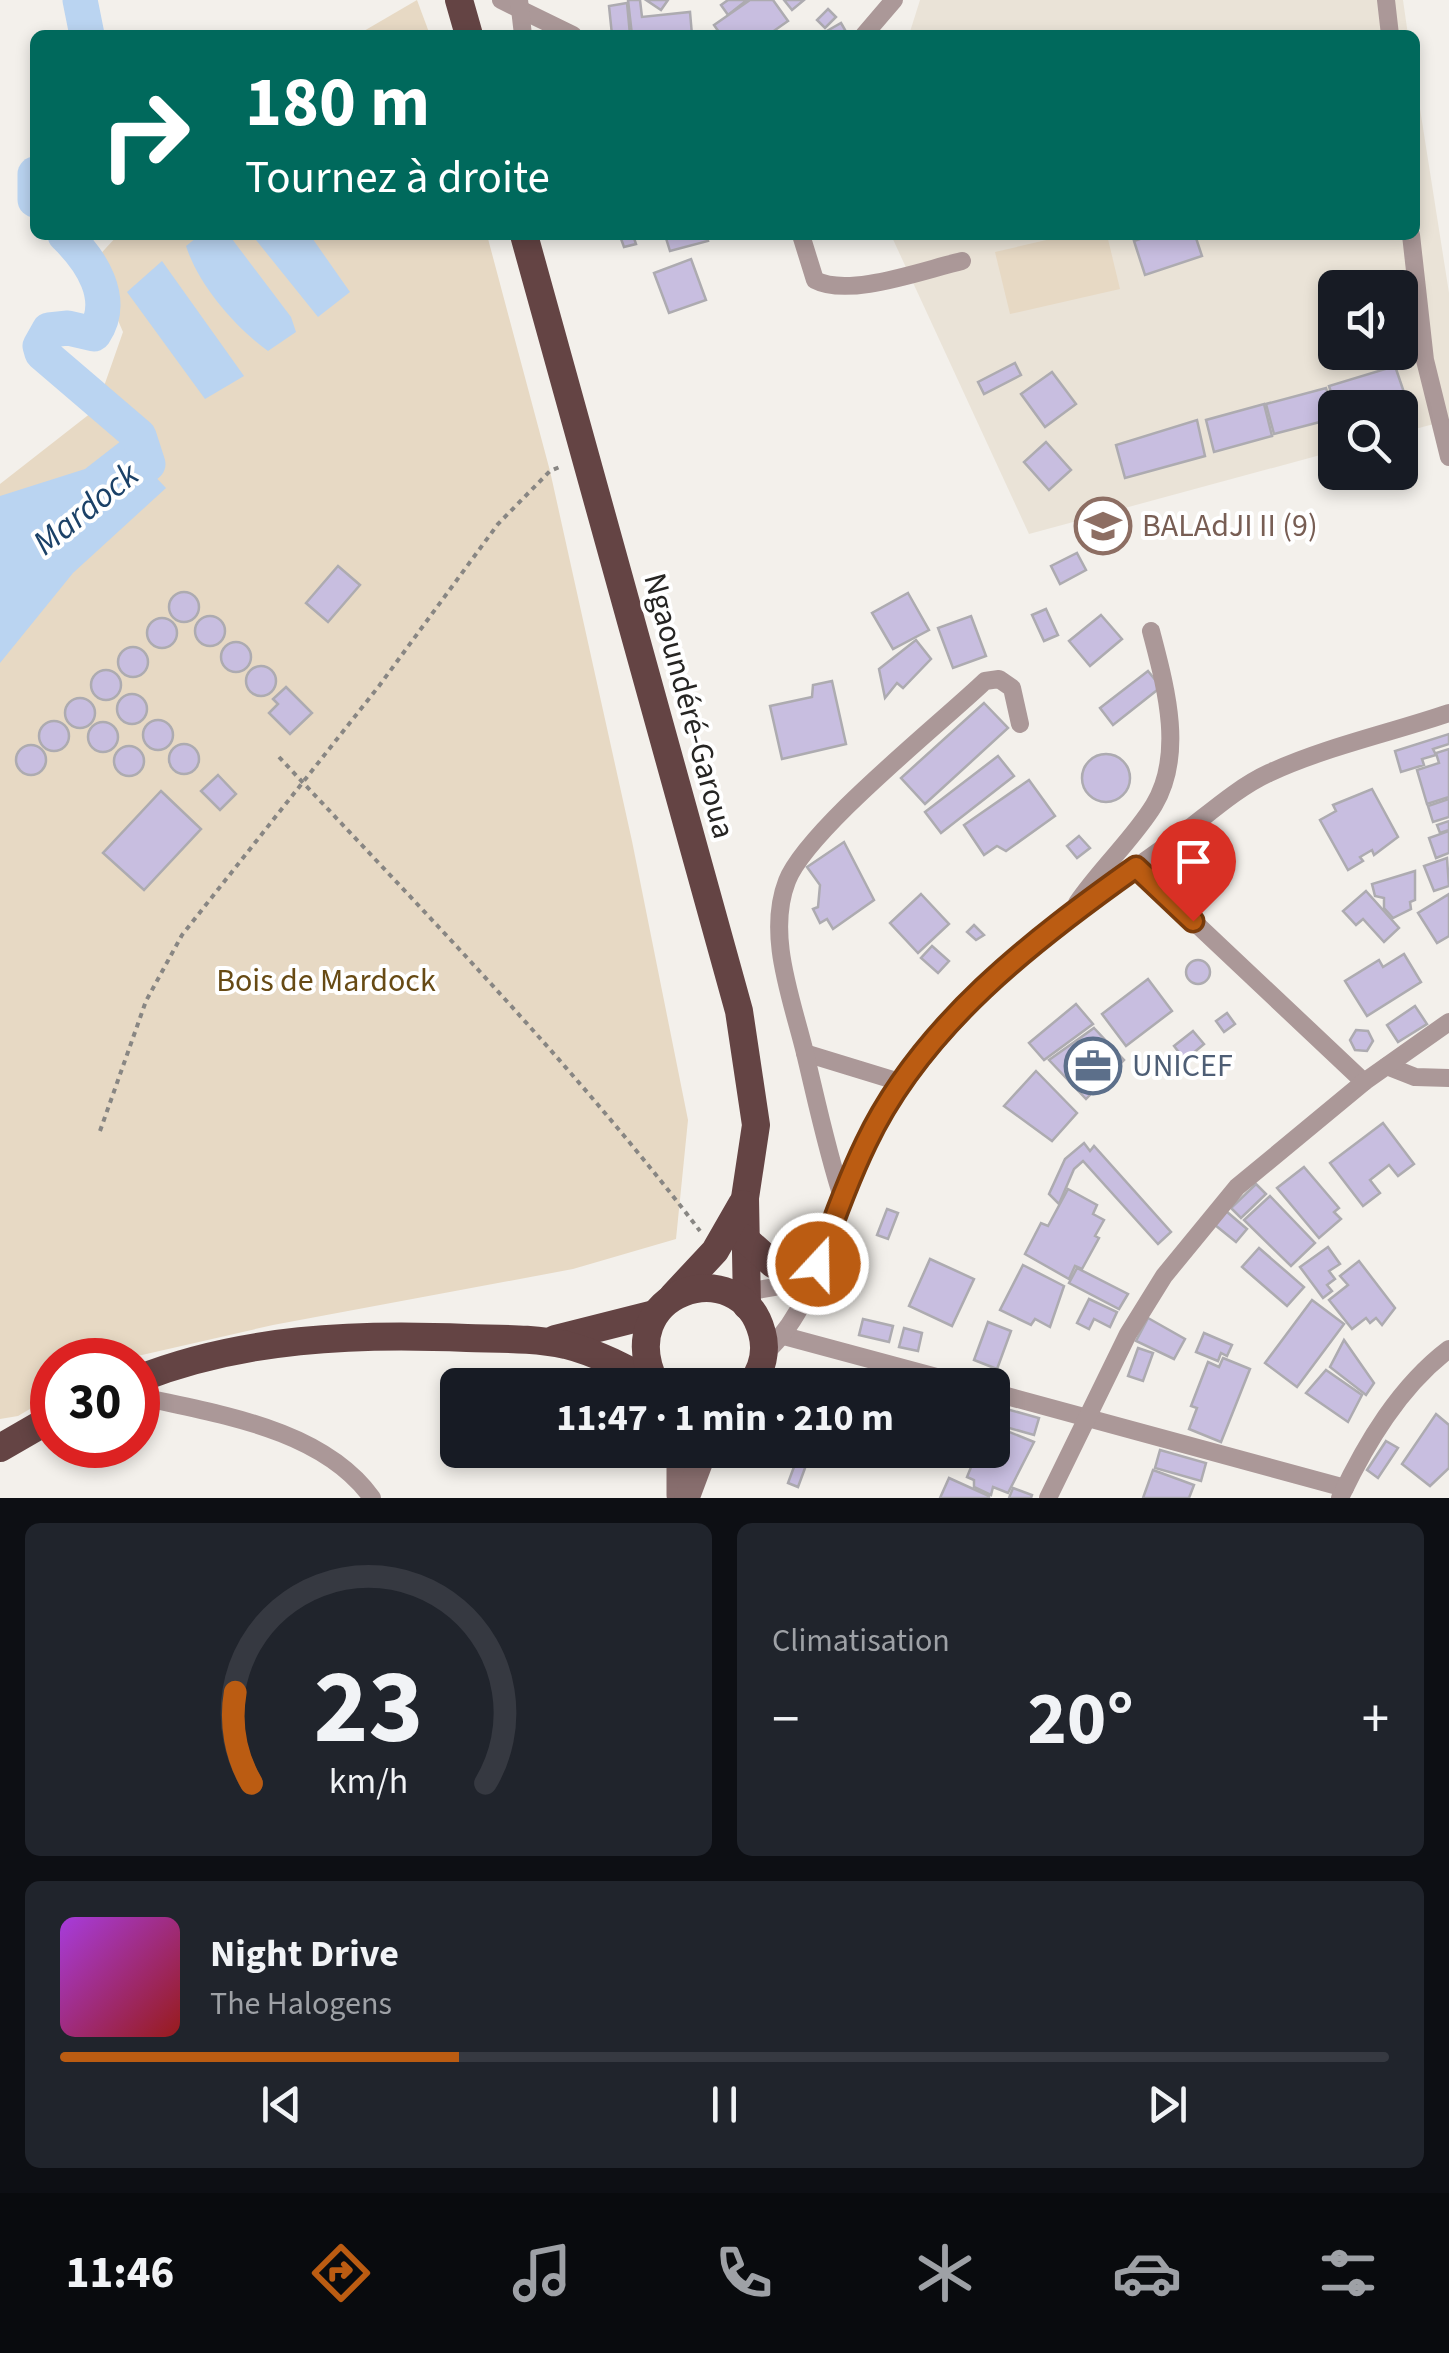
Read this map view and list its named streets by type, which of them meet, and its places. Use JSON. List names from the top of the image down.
{
  "streets": {
    "highway": ["Ngaoundéré-Garoua"]
  },
  "water": ["Mardock"],
  "parks": ["Bois de Mardock"],
  "places": {
    "school or university": ["BALAdJI II (9)"],
    "office": ["UNICEF"]
  },
  "page": {
    "turn": ["180 m", "Tournez à droite"],
    "limit": "30",
    "trip": "11:47 · 1 min · 210 m",
    "tile": "Climatisation",
    "heat": ["−", "20°", "+"],
    "song": ["Night Drive", "The Halogens"],
    "tabs": "11:46",
    "gauge": ["23", "km/h"]
  }
}
